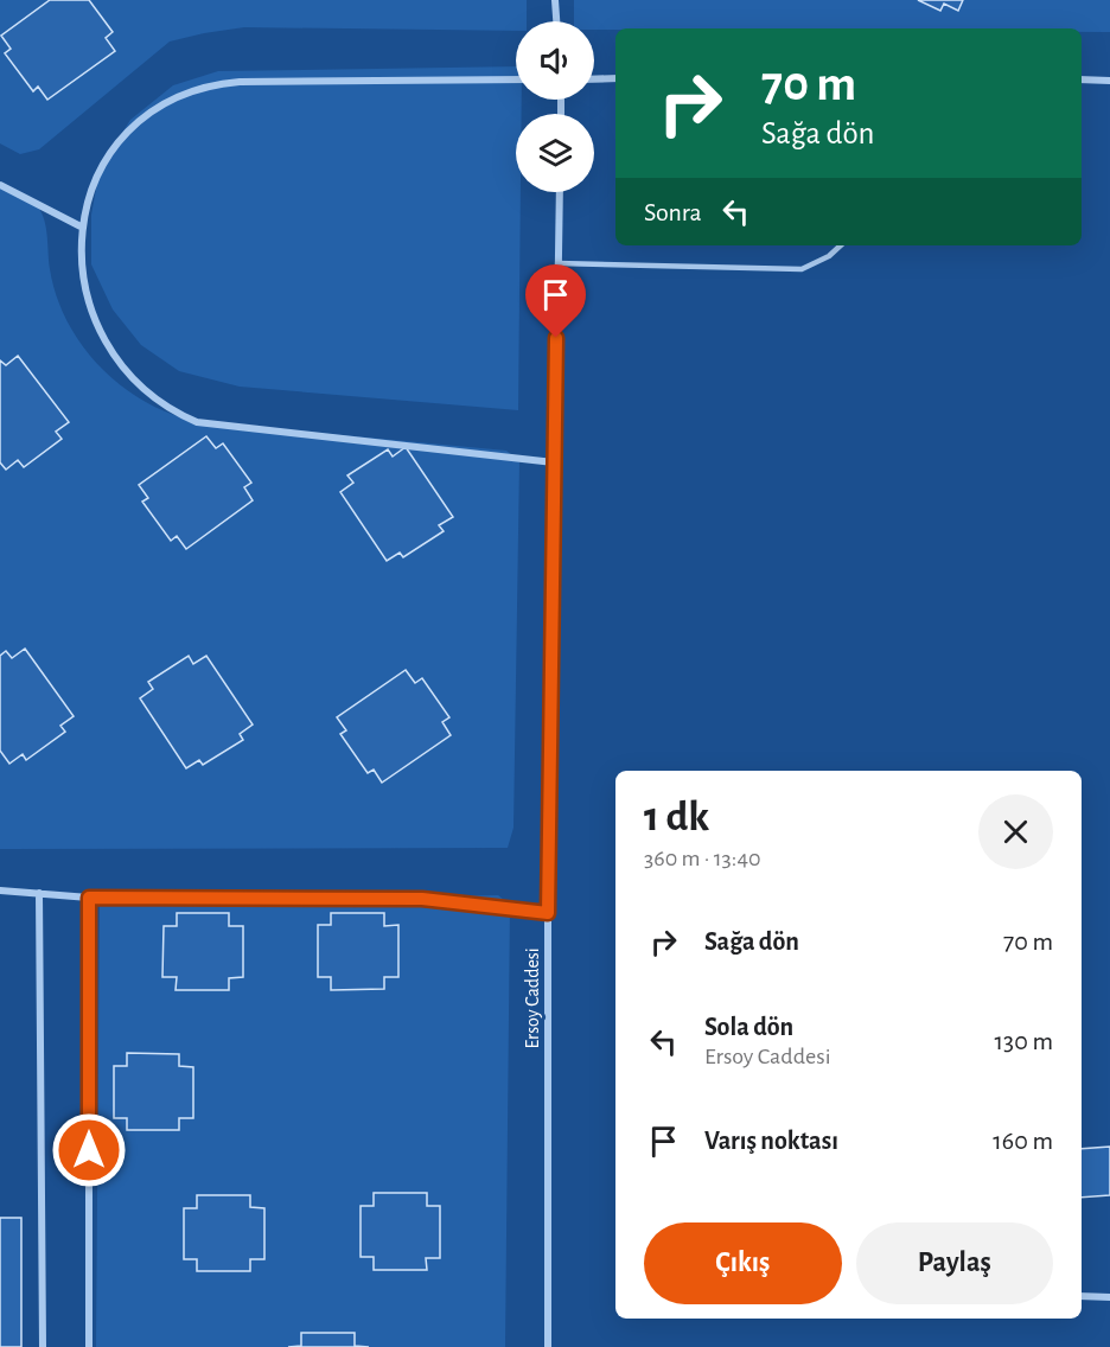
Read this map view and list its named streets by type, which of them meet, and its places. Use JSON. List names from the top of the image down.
{
  "streets": {
    "street": ["Ersoy Caddesi"]
  },
  "page": {
    "turn": ["70 m", "Sağa dön"],
    "then": "Sonra",
    "heading": ["1 dk", "360 m · 13:40"],
    "list": [
      {
        "name": "Sağa dön",
        "value": "70 m"
      },
      {
        "name": "Sola dön",
        "note": "Ersoy Caddesi",
        "value": "130 m"
      },
      {
        "name": "Varış noktası",
        "value": "160 m"
      }
    ],
    "buttons": ["Çıkış", "Paylaş"]
  }
}
